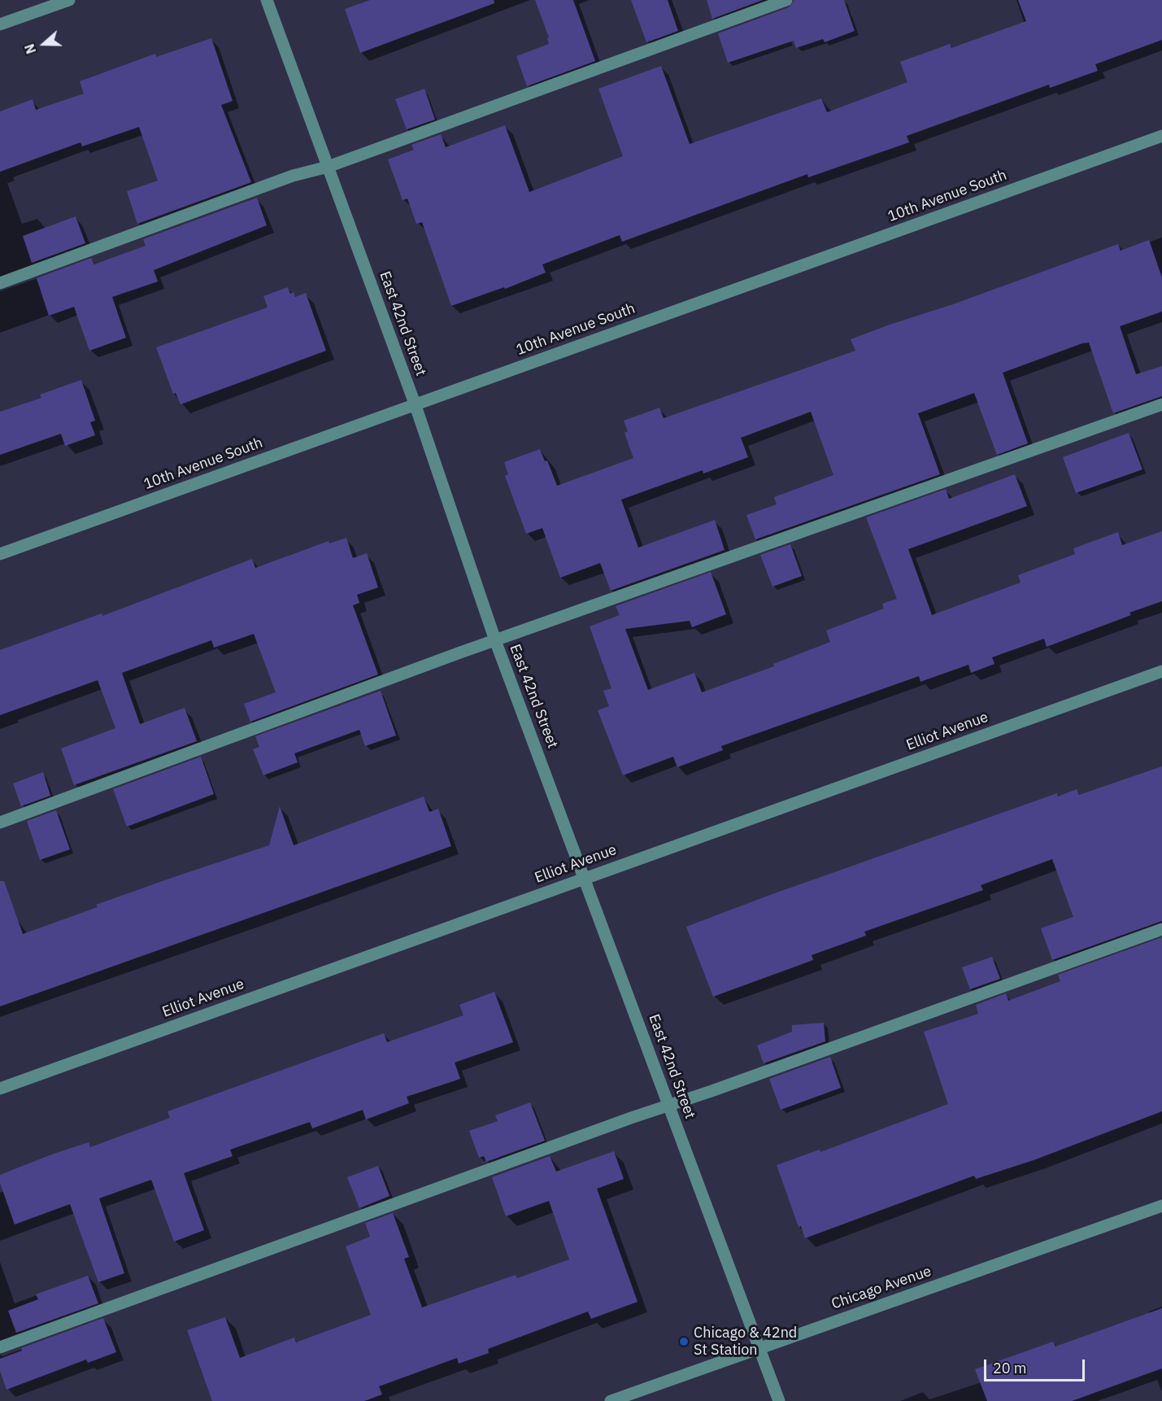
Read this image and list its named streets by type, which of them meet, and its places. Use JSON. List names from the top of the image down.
{
  "streets": {
    "street": [
      "10th Avenue South",
      "East 42nd Street",
      "Elliot Avenue",
      "Chicago Avenue"
    ]
  },
  "crossings": [
    ["10th Avenue South", "East 42nd Street"],
    ["East 42nd Street", "Elliot Avenue"],
    ["East 42nd Street", "Chicago Avenue"]
  ],
  "places": ["Chicago & 42nd St Station"],
  "scale_bar": "20 m",
  "north": "left"
}
